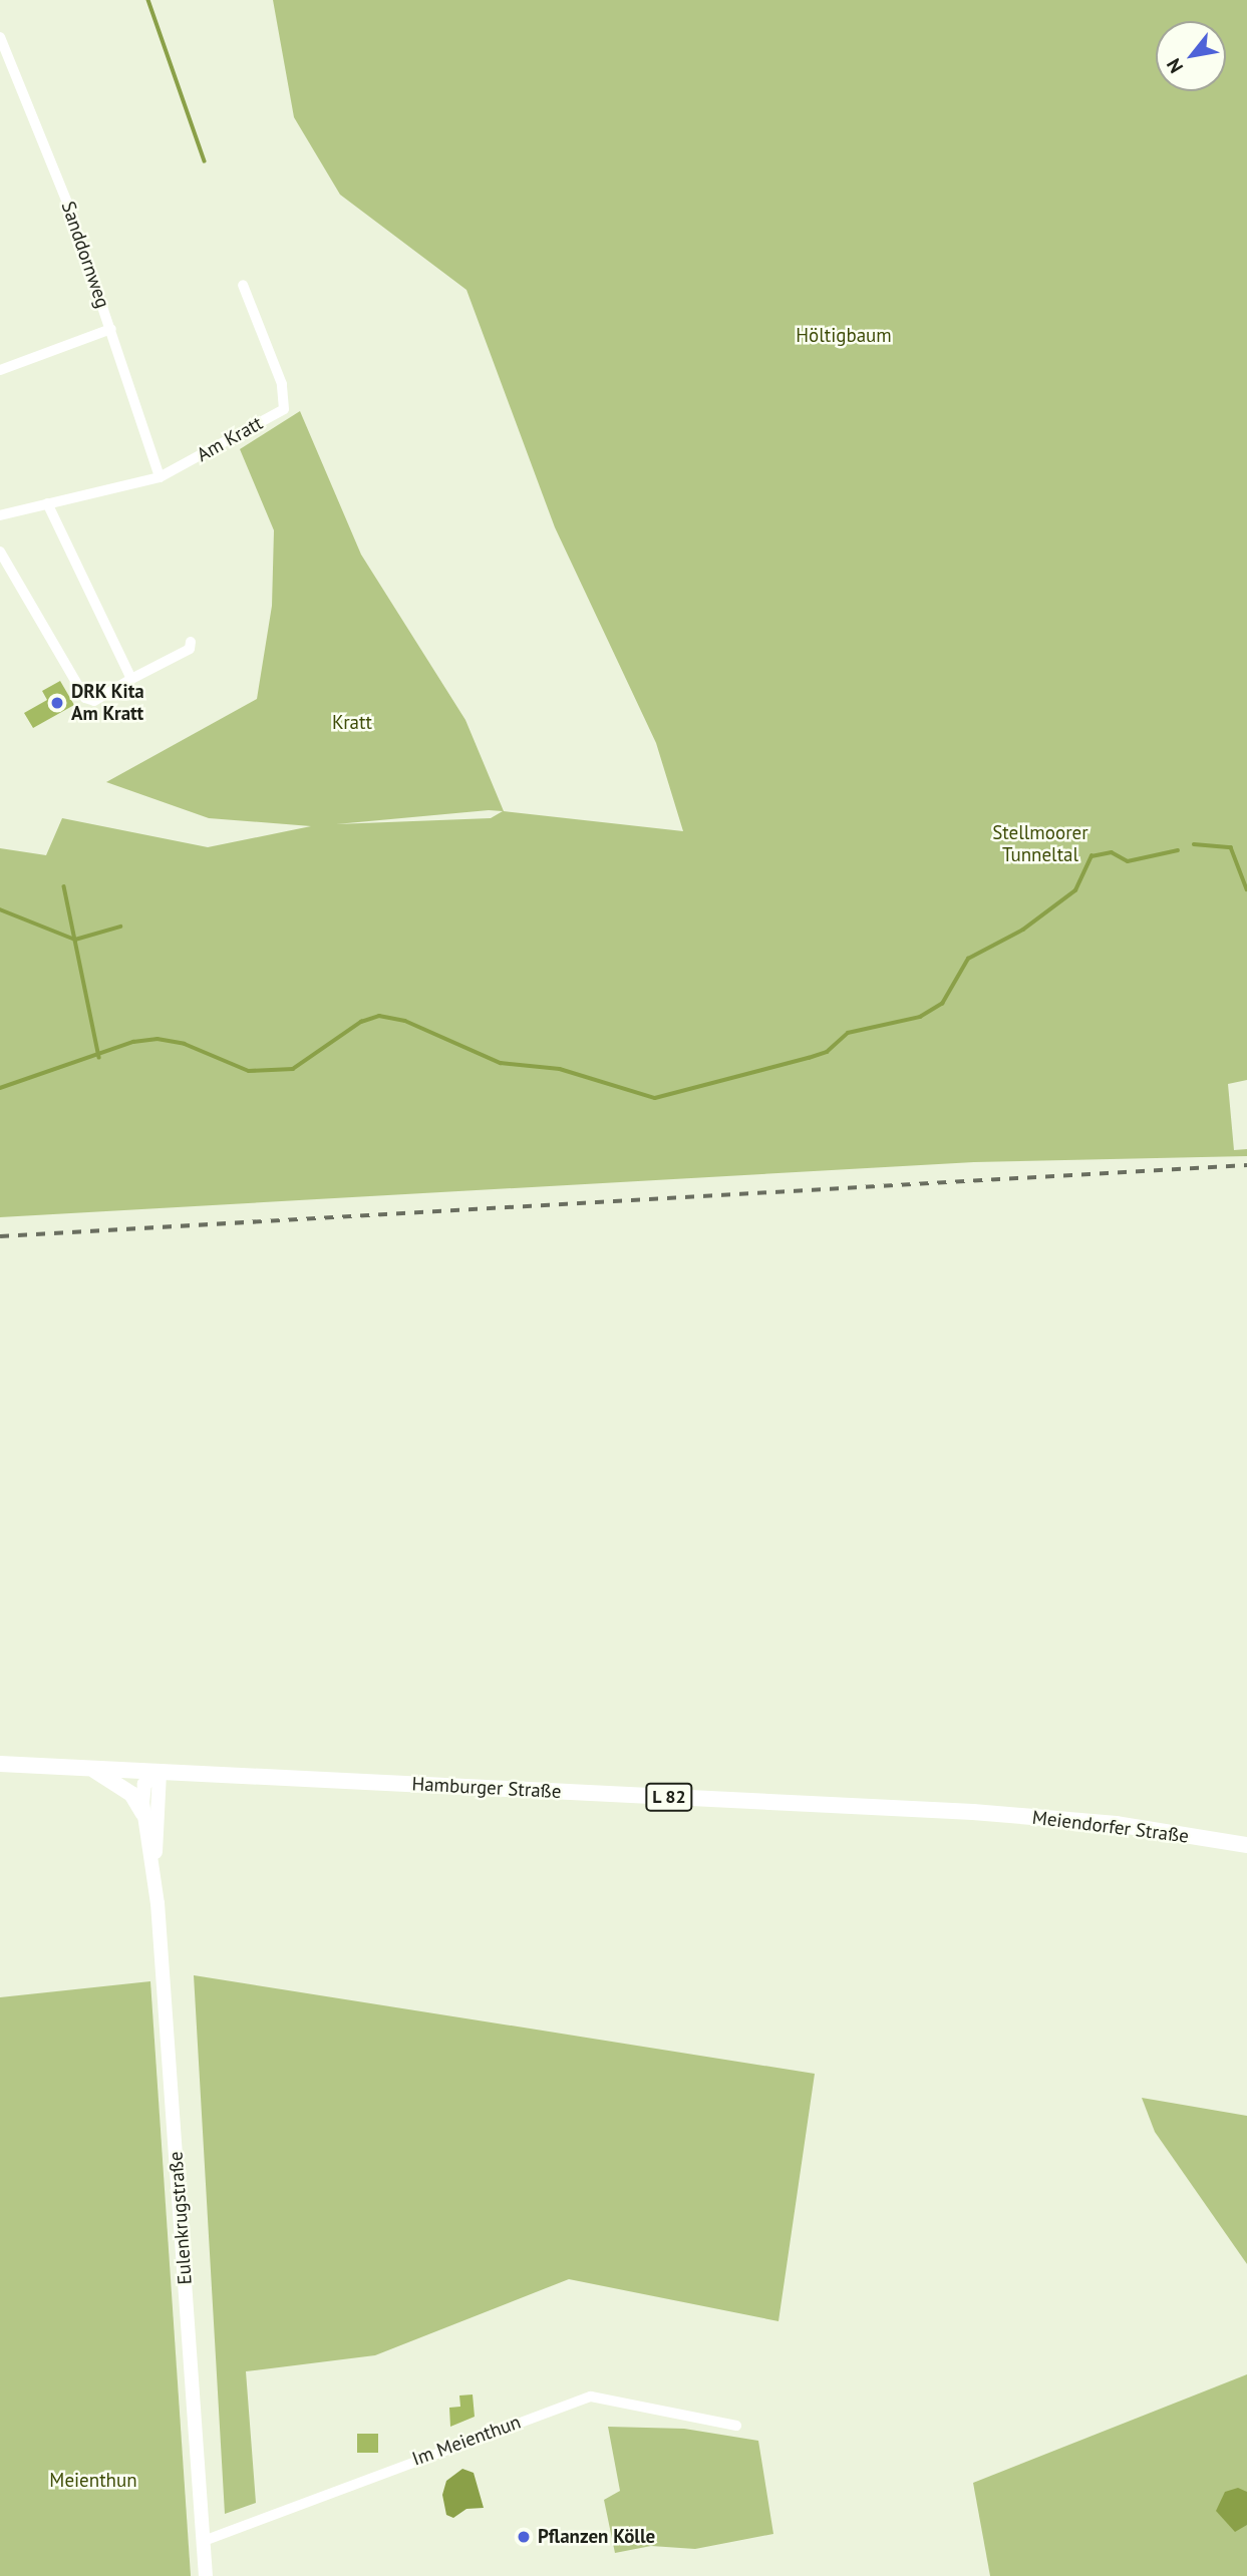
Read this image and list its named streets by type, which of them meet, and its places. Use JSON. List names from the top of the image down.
{
  "streets": {
    "main road": [
      "Hamburger Straße",
      "L 82",
      "Meiendorfer Straße",
      "Eulenkrugstraße"
    ],
    "street": ["Sanddornweg", "Am Kratt", "Im Meienthun"]
  },
  "crossings": [
    ["Sanddornweg", "Am Kratt"],
    ["Hamburger Straße", "Meiendorfer Straße"],
    ["Hamburger Straße", "Eulenkrugstraße"],
    ["Eulenkrugstraße", "Im Meienthun"]
  ],
  "parks": [
    "Höltigbaum",
    "Kratt",
    "Stellmoorer Tunneltal",
    "Meienthun"
  ],
  "places": ["DRK Kita Am Kratt", "Pflanzen Kölle"],
  "north": "bottom left"
}
